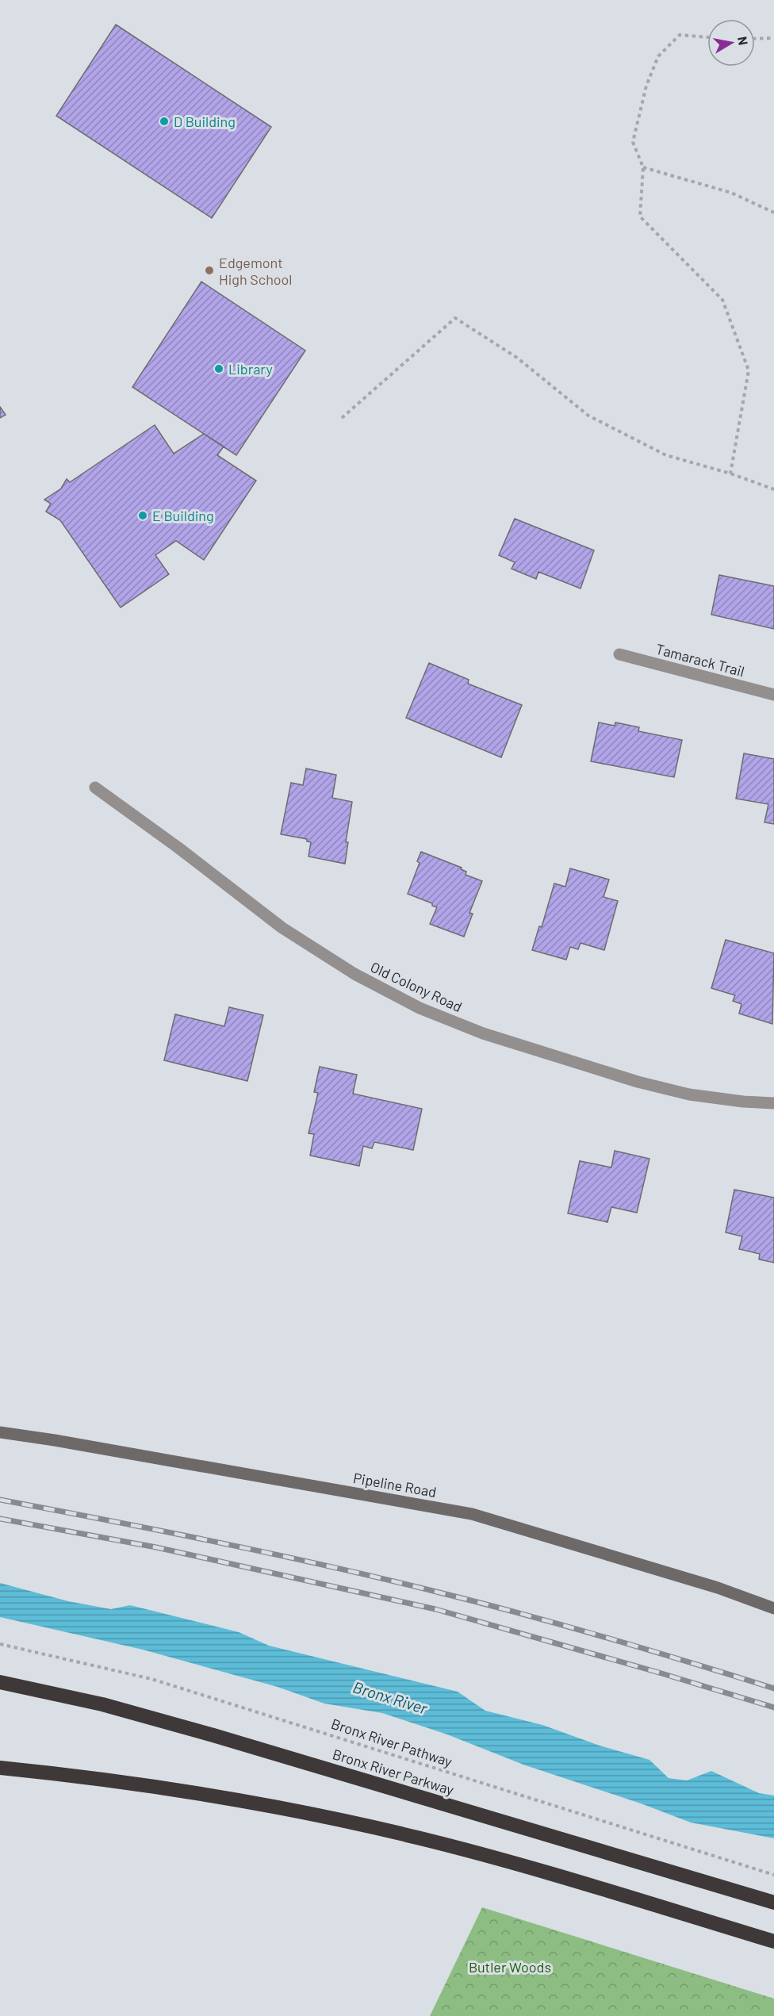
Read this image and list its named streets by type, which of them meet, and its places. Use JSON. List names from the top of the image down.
{
  "streets": {
    "highway": ["Bronx River Parkway"],
    "street": ["Tamarack Trail", "Old Colony Road", "Pipeline Road"],
    "path": ["Bronx River Pathway"]
  },
  "water": ["Bronx River"],
  "parks": ["Butler Woods"],
  "places": [
    "D Building",
    "Edgemont High School",
    "Library",
    "E Building"
  ],
  "north": "right"
}
